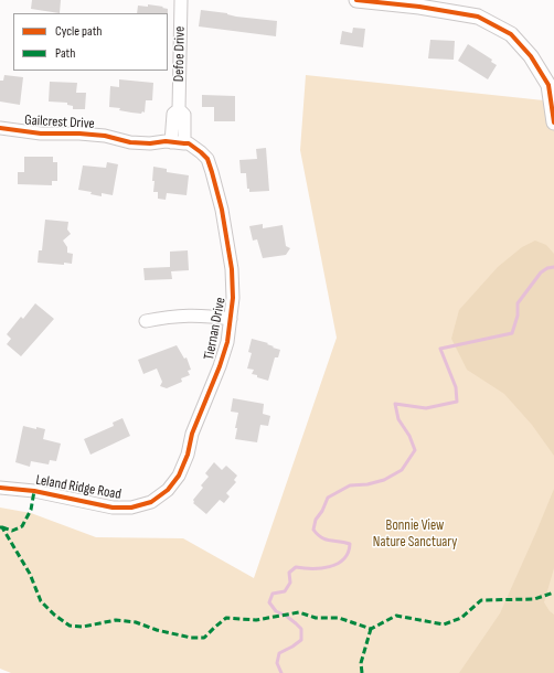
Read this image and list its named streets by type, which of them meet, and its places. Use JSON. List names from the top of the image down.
{
  "streets": {
    "street": [
      "Defoe Drive",
      "Gailcrest Drive",
      "Tiernan Drive",
      "Leland Ridge Road"
    ]
  },
  "crossings": [
    ["Defoe Drive", "Gailcrest Drive"],
    ["Defoe Drive", "Tiernan Drive"],
    ["Gailcrest Drive", "Tiernan Drive"],
    ["Tiernan Drive", "Leland Ridge Road"]
  ],
  "parks": ["Bonnie View Nature Sanctuary"],
  "legend": ["Cycle path", "Path"]
}
